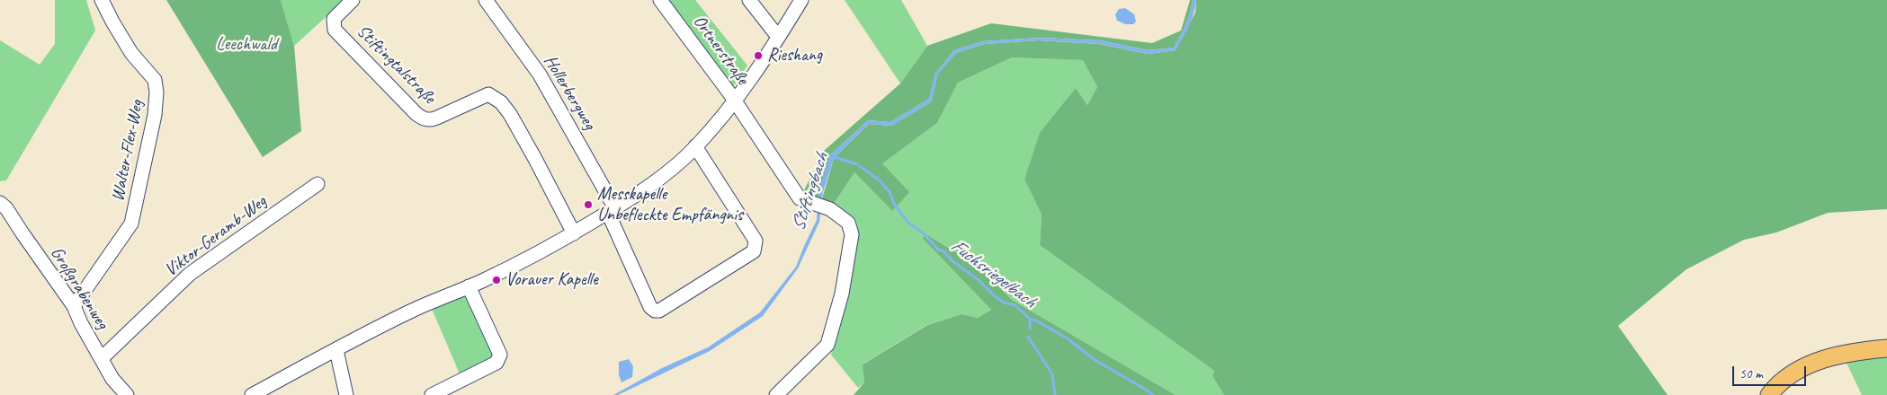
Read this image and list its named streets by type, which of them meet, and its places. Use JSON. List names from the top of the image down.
{
  "streets": {
    "street": [
      "Ortnerstraße",
      "Stiftingtalstraße",
      "Hollerbergweg",
      "Walter-Flex-Weg",
      "Viktor-Geramb-Weg",
      "Großgrabenweg"
    ]
  },
  "crossings": [
    ["Walter-Flex-Weg", "Großgrabenweg"],
    ["Viktor-Geramb-Weg", "Großgrabenweg"]
  ],
  "water": ["Stiftingbach", "Fuchsriegelbach"],
  "parks": ["Leechwald"],
  "places": ["Rieshang", "Messkapelle Unbefleckte Empfängnis", "Vorauer Kapelle"],
  "scale_bar": "50 m"
}
